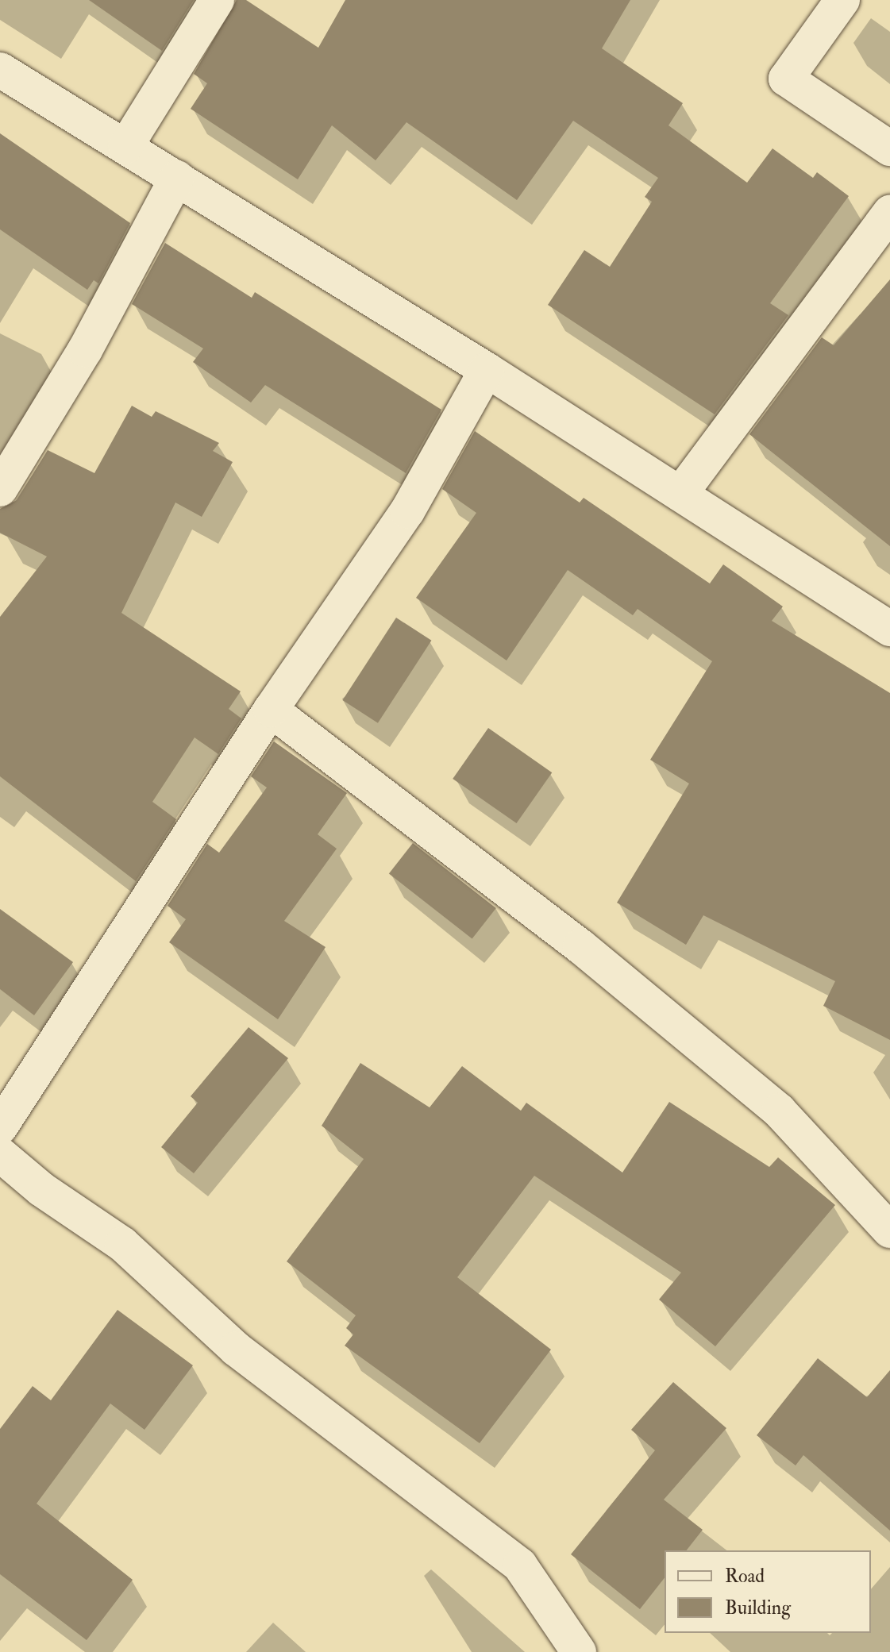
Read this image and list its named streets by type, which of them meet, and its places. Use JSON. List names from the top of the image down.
{
  "legend": ["Road", "Building"]
}
